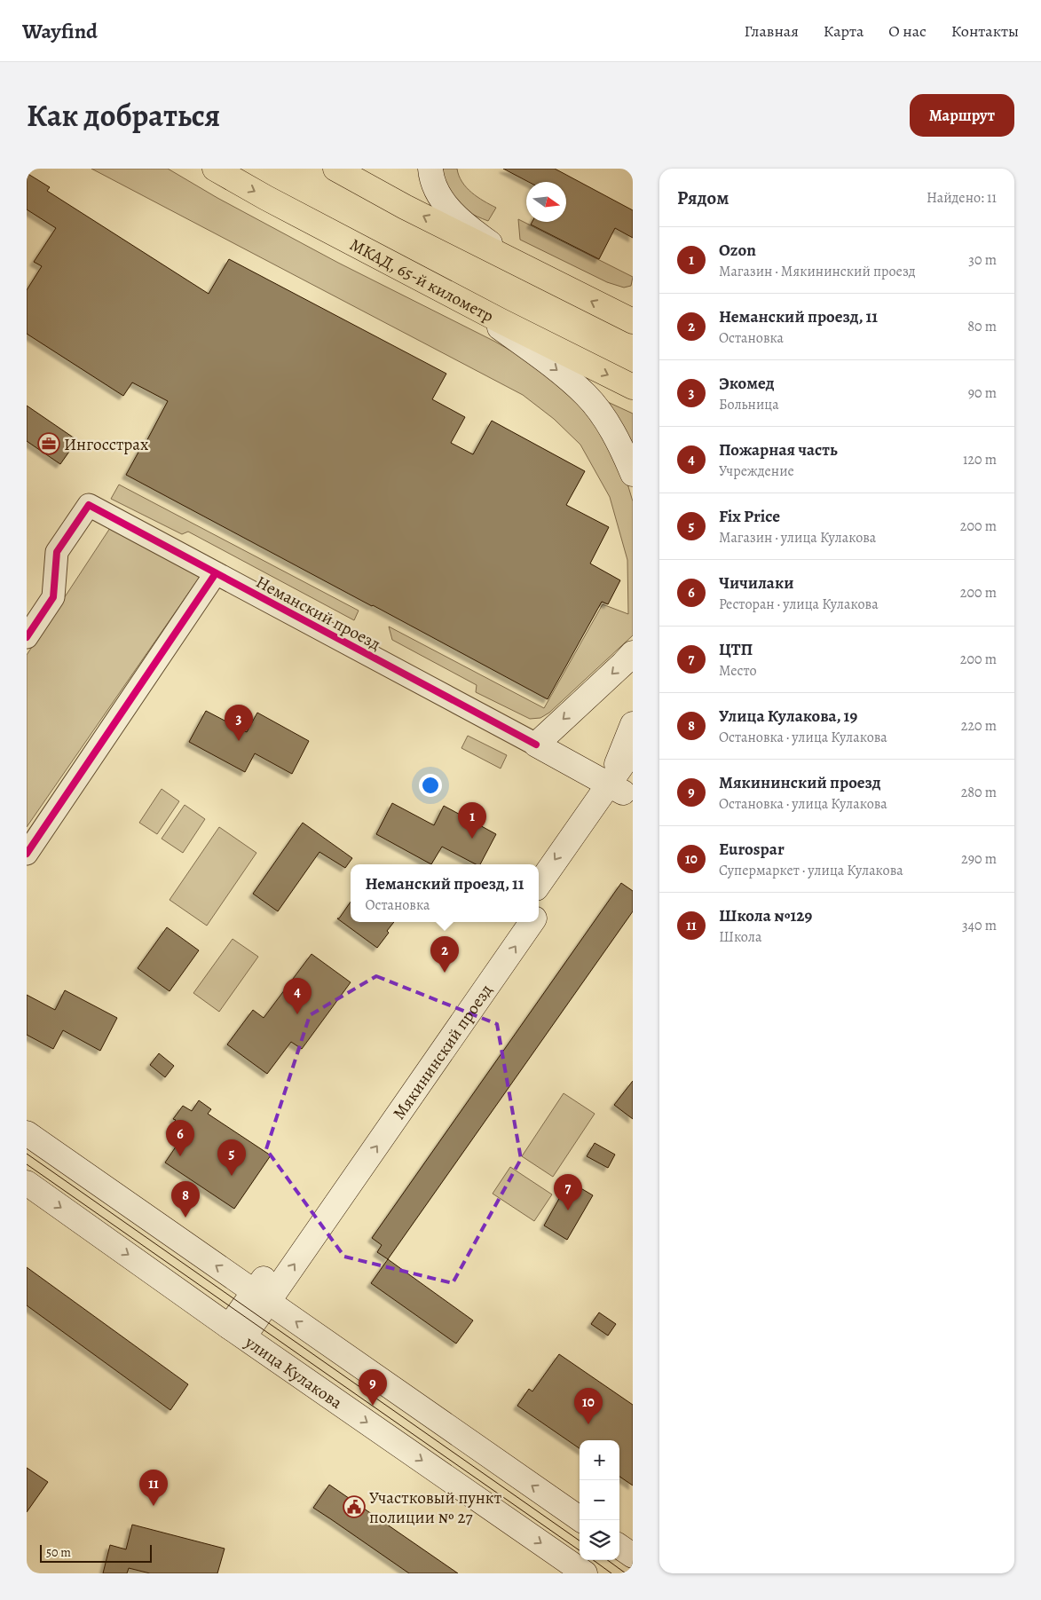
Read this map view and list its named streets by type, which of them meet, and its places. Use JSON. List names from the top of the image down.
{
  "streets": {
    "highway": ["МКАД, 65-й километр"],
    "main road": ["Неманский проезд", "Мякининский проезд", "улица Кулакова"]
  },
  "crossings": [
    ["Неманский проезд", "Мякининский проезд"],
    ["Мякининский проезд", "улица Кулакова"]
  ],
  "places": {
    "office": ["Ингосстрах"],
    "public building": ["Участковый пункт полиции № 27"]
  },
  "scale_bar": "50 m",
  "north": "right",
  "page": {
    "header": "Wayfind",
    "nav": [
      "Главная",
      "Карта",
      "О нас",
      "Контакты"
    ],
    "title": "Как добраться",
    "buttons": "Маршрут",
    "heading": ["Рядом", "Найдено: 11"],
    "list": [
      {
        "mark": "1",
        "name": "Ozon",
        "note": "Магазин · Мякининский проезд",
        "value": "30 m"
      },
      {
        "mark": "2",
        "name": "Неманский проезд, 11",
        "note": "Остановка",
        "value": "80 m"
      },
      {
        "mark": "3",
        "name": "Экомед",
        "note": "Больница",
        "value": "90 m"
      },
      {
        "mark": "4",
        "name": "Пожарная часть",
        "note": "Учреждение",
        "value": "120 m"
      },
      {
        "mark": "5",
        "name": "Fix Price",
        "note": "Магазин · улица Кулакова",
        "value": "200 m"
      },
      {
        "mark": "6",
        "name": "Чичилаки",
        "note": "Ресторан · улица Кулакова",
        "value": "200 m"
      },
      {
        "mark": "7",
        "name": "ЦТП",
        "note": "Место",
        "value": "200 m"
      },
      {
        "mark": "8",
        "name": "Улица Кулакова, 19",
        "note": "Остановка · улица Кулакова",
        "value": "220 m"
      },
      {
        "mark": "9",
        "name": "Мякининский проезд",
        "note": "Остановка · улица Кулакова",
        "value": "280 m"
      },
      {
        "mark": "10",
        "name": "Eurospar",
        "note": "Супермаркет · улица Кулакова",
        "value": "290 m"
      },
      {
        "mark": "11",
        "name": "Школа №129",
        "note": "Школа",
        "value": "340 m"
      }
    ],
    "pins": [
      "3",
      "1",
      "2",
      "4",
      "6",
      "5",
      "7",
      "8",
      "9",
      "10",
      "11"
    ],
    "popup": ["Неманский проезд, 11", "Остановка"],
    "map_buttons": ["+", "−"],
    "scale": "50 m"
  }
}
